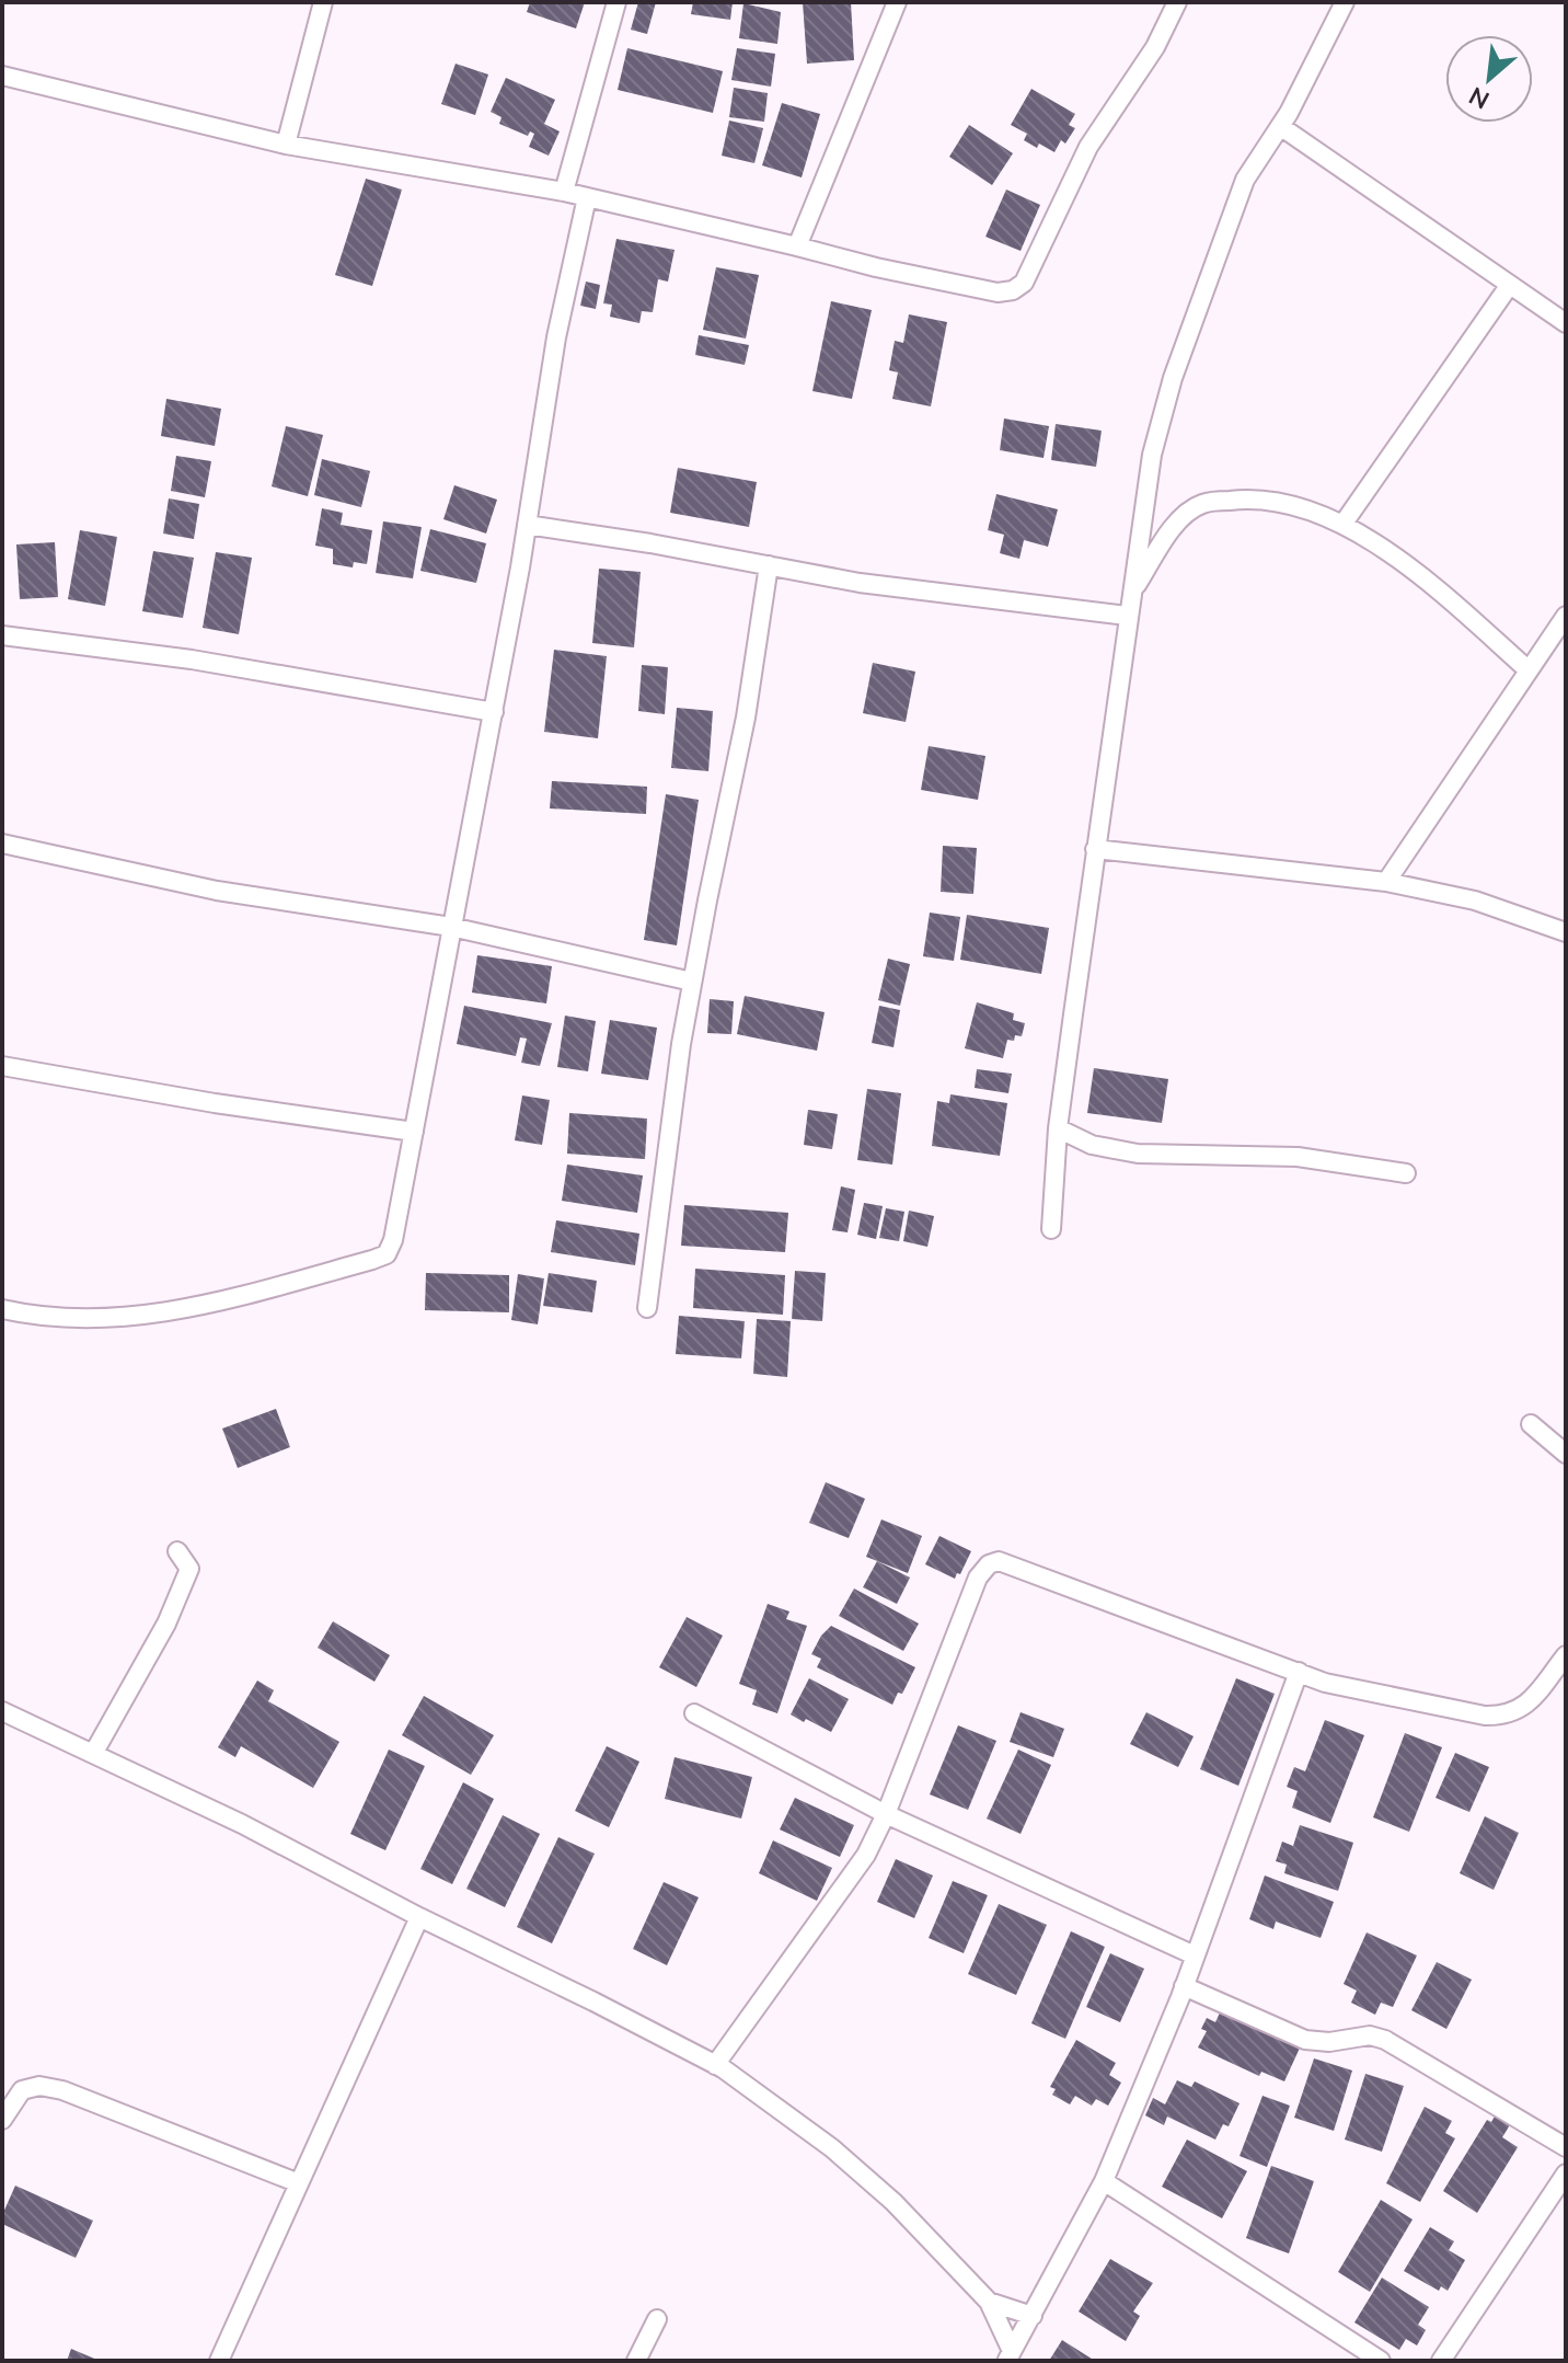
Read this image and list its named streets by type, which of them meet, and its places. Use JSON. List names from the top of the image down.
{
  "north": "bottom left"
}
